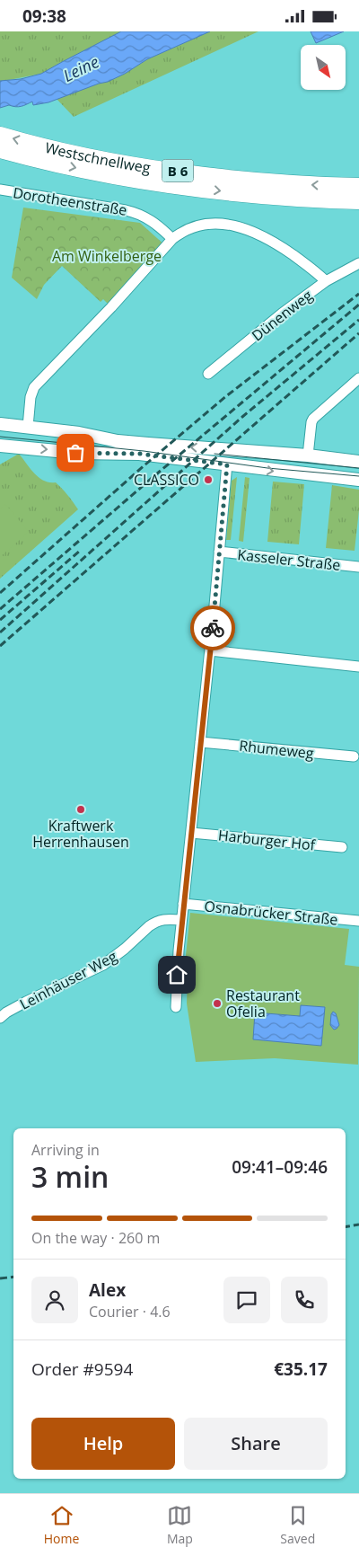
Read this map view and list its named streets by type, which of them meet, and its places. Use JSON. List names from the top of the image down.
{
  "streets": {
    "highway": ["Westschnellweg", "B 6"],
    "street": [
      "Dorotheenstraße",
      "Dünenweg",
      "Kasseler Straße",
      "Rhumeweg",
      "Harburger Hof",
      "Osnabrücker Straße",
      "Leinhäuser Weg"
    ]
  },
  "water": ["Leine"],
  "parks": ["Am Winkelberge"],
  "places": ["CLASSICO", "Kraftwerk Herrenhausen", "Restaurant Ofelia"],
  "north": "bottom right",
  "page": {
    "status": "09:38",
    "heading": ["3 min", "Arriving in", "09:41–09:46"],
    "panel": [
      "Alex",
      "Courier · 4.6",
      "Order #9594",
      "€35.17"
    ],
    "bar": "On the way · 260 m",
    "buttons": ["Help", "Share"],
    "tabs": ["Home", "Map", "Saved"]
  }
}
